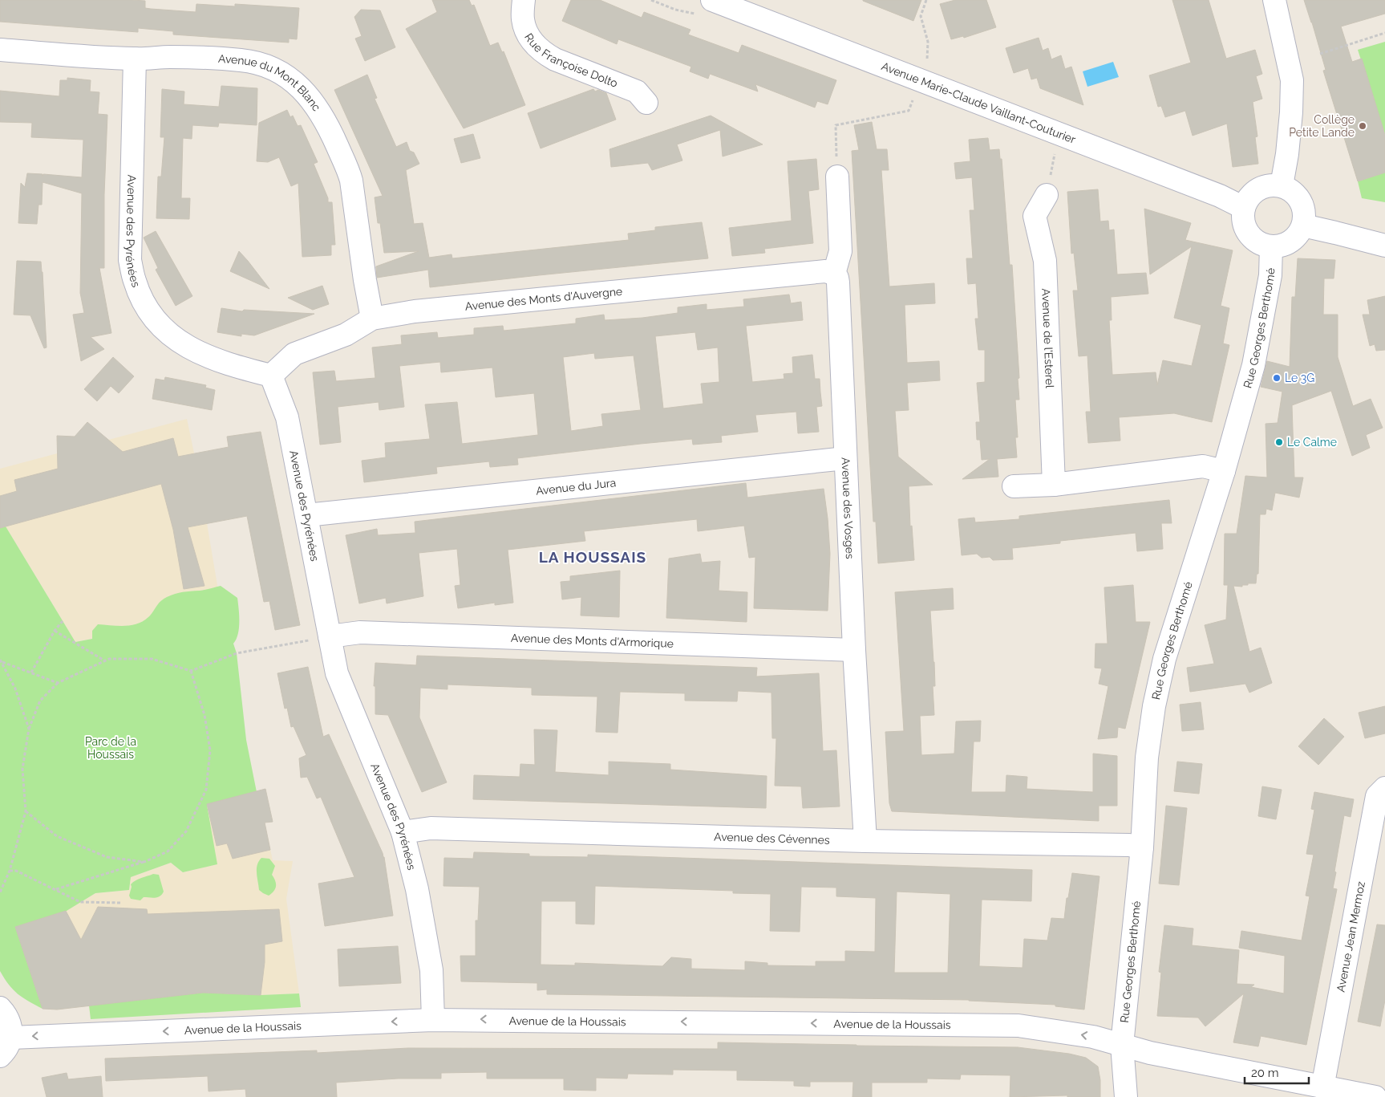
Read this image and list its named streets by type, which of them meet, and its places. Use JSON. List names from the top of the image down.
{
  "streets": {
    "street": [
      "Rue Françoise Dolto",
      "Avenue du Mont Blanc",
      "Avenue Marie-Claude Vaillant-Couturier",
      "Avenue des Pyrénées",
      "Avenue des Monts d'Auvergne",
      "Rue Georges Berthomé",
      "Avenue de l'Esterel",
      "Avenue du Jura",
      "Avenue des Vosges",
      "Avenue des Monts d'Armorique",
      "Avenue des Cévennes",
      "Avenue Jean Mermoz",
      "Avenue de la Houssais"
    ]
  },
  "crossings": [
    ["Avenue du Mont Blanc", "Avenue des Pyrénées"],
    ["Avenue du Mont Blanc", "Avenue des Monts d'Auvergne"],
    ["Avenue Marie-Claude Vaillant-Couturier", "Rue Georges Berthomé"],
    ["Avenue des Pyrénées", "Avenue des Monts d'Auvergne"],
    ["Avenue des Pyrénées", "Avenue du Jura"],
    ["Avenue des Pyrénées", "Avenue des Monts d'Armorique"],
    ["Avenue des Pyrénées", "Avenue des Cévennes"],
    ["Avenue des Pyrénées", "Avenue de la Houssais"],
    ["Avenue des Monts d'Auvergne", "Avenue des Vosges"],
    ["Rue Georges Berthomé", "Avenue des Cévennes"],
    ["Rue Georges Berthomé", "Avenue de la Houssais"],
    ["Avenue du Jura", "Avenue des Vosges"],
    ["Avenue des Vosges", "Avenue des Monts d'Armorique"],
    ["Avenue des Vosges", "Avenue des Cévennes"],
    ["Avenue Jean Mermoz", "Avenue de la Houssais"]
  ],
  "one_way": ["Avenue de la Houssais"],
  "districts": ["LA HOUSSAIS"],
  "parks": ["Parc de la Houssais"],
  "places": ["Collège Petite Lande", "Le 3G", "Le Calme"],
  "scale_bar": "20 m"
}
